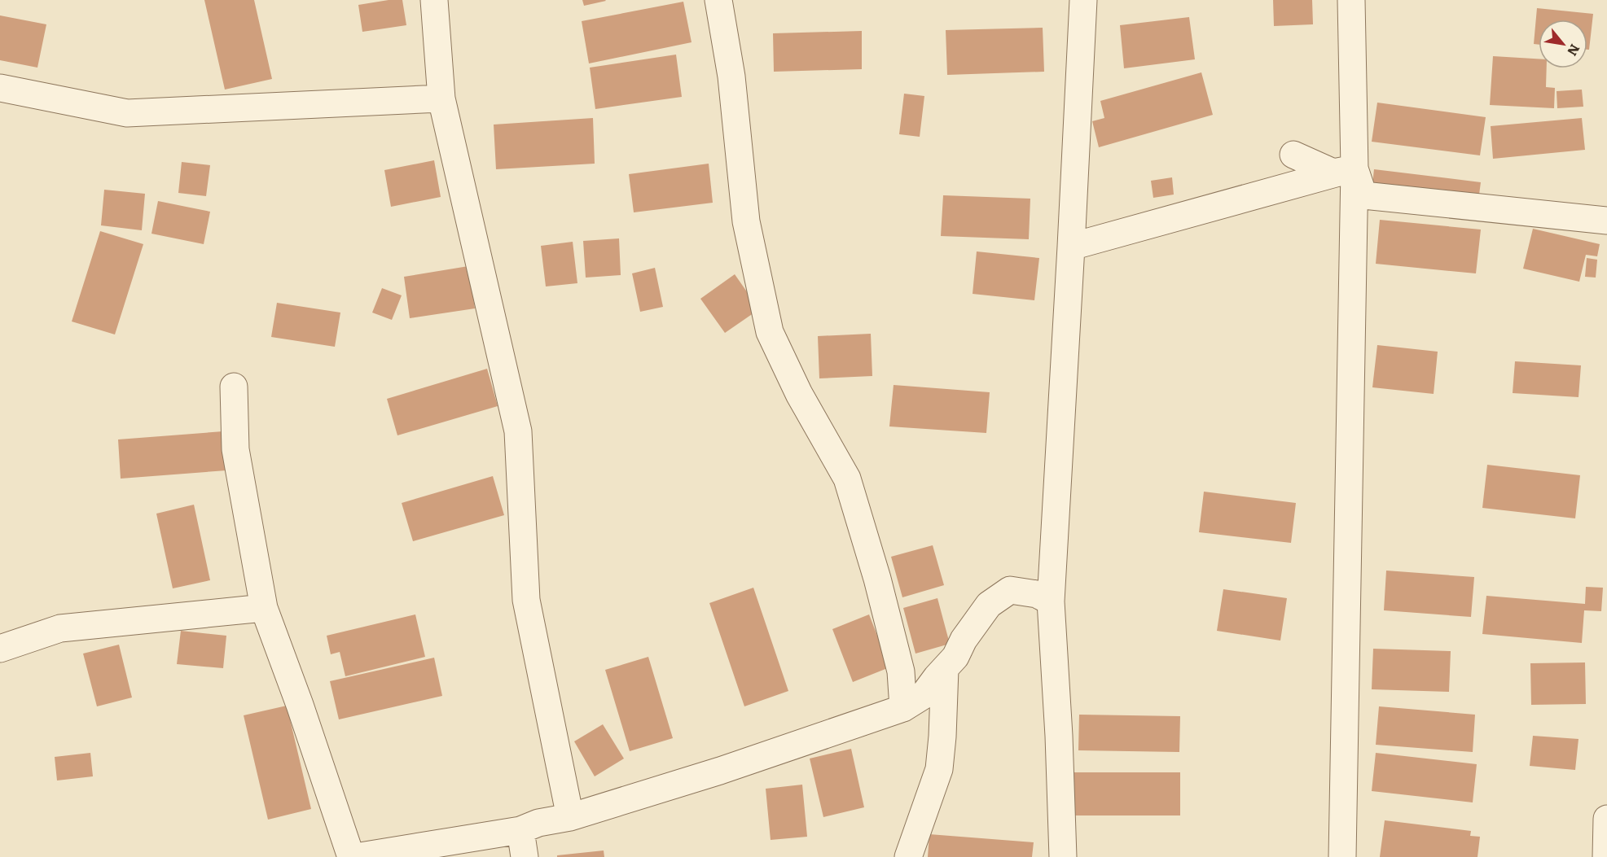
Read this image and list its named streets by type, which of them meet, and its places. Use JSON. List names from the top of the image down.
{
  "north": "bottom right"
}
